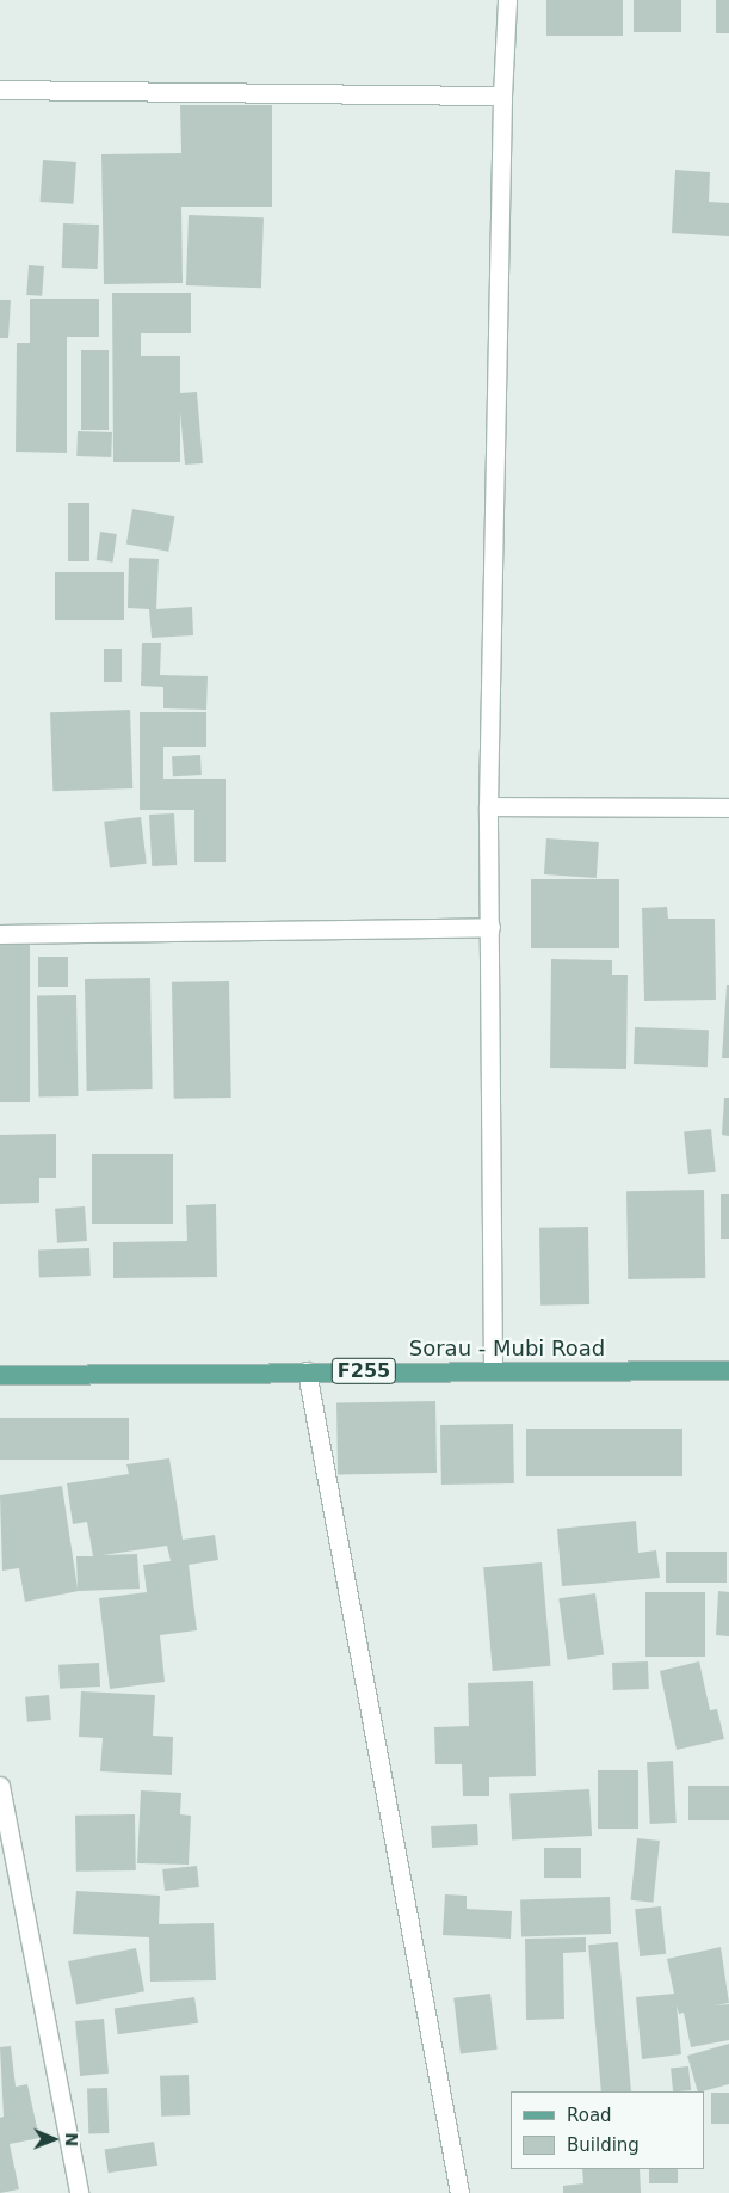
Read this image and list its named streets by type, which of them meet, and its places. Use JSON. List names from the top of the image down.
{
  "streets": {
    "main road": ["Sorau - Mubi Road", "F255"]
  },
  "legend": ["Road", "Building"],
  "north": "right"
}
